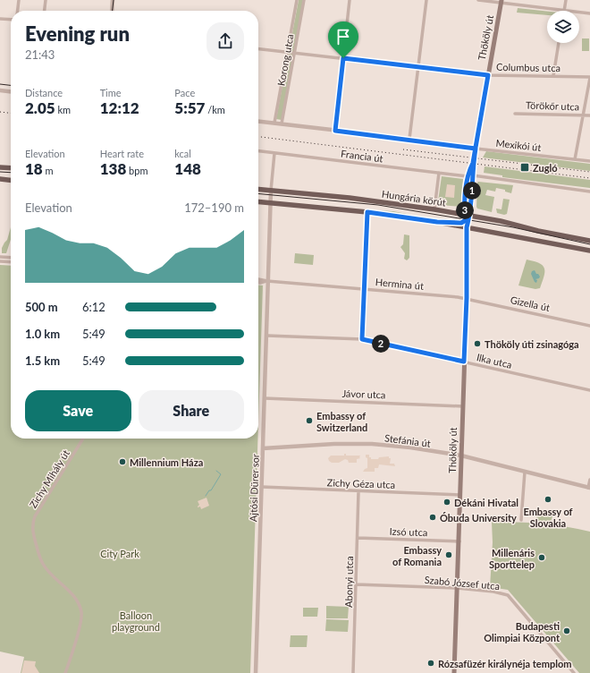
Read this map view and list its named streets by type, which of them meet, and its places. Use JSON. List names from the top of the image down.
{
  "streets": {
    "main road": ["Thököly út", "Hungária körút"],
    "street": [
      "Korong utca",
      "Columbus utca",
      "Törökőr utca",
      "Mexikói út",
      "Francia út",
      "Hermina út",
      "Gizella út",
      "Ilka utca",
      "Jávor utca",
      "Stefánia út",
      "Zichy Mihály út",
      "Zichy Géza utca",
      "Ajtósi Dürer sor",
      "Izsó utca",
      "Abonyi utca",
      "Szabó József utca"
    ]
  },
  "crossings": [
    ["Thököly út", "Columbus utca"],
    ["Thököly út", "Mexikói út"],
    ["Thököly út", "Francia út"],
    ["Thököly út", "Hungária körút"],
    ["Thököly út", "Hermina út"],
    ["Thököly út", "Gizella út"],
    ["Thököly út", "Ilka utca"],
    ["Thököly út", "Jávor utca"],
    ["Thököly út", "Stefánia út"],
    ["Thököly út", "Zichy Géza utca"],
    ["Thököly út", "Izsó utca"],
    ["Thököly út", "Szabó József utca"],
    ["Korong utca", "Columbus utca"],
    ["Korong utca", "Mexikói út"],
    ["Francia út", "Ajtósi Dürer sor"],
    ["Hungária körút", "Ajtósi Dürer sor"],
    ["Hermina út", "Gizella út"],
    ["Hermina út", "Ajtósi Dürer sor"],
    ["Ilka utca", "Ajtósi Dürer sor"],
    ["Jávor utca", "Ajtósi Dürer sor"],
    ["Stefánia út", "Ajtósi Dürer sor"],
    ["Zichy Géza utca", "Ajtósi Dürer sor"],
    ["Zichy Géza utca", "Abonyi utca"],
    ["Izsó utca", "Abonyi utca"],
    ["Abonyi utca", "Szabó József utca"]
  ],
  "parks": ["City Park", "Balloon playground"],
  "places": {
    "transit": ["Zugló"],
    "other": [
      "Thököly úti zsinagóga",
      "Embassy of Switzerland",
      "Millennium Háza",
      "Embassy of Slovakia",
      "Dékáni Hivatal",
      "Óbuda University",
      "Embassy of Romania",
      "Millenáris Sporttelep",
      "Budapesti Olimpiai Központ",
      "Rózsafüzér királynéja templom"
    ]
  },
  "page": {
    "heading": ["Evening run", "21:43"],
    "stats": [
      ["Distance", "2.05 km"],
      ["Time", "12:12"],
      ["Pace", "5:57 /km"],
      ["Elevation", "18 m"],
      ["Heart rate", "138 bpm"],
      ["kcal", "148"]
    ],
    "pins": ["1", "3", "2"],
    "chart": ["Elevation", "172–190 m"],
    "list": [
      {
        "name": "500 m",
        "note": "6:12"
      },
      {
        "name": "1.0 km",
        "note": "5:49"
      },
      {
        "name": "1.5 km",
        "note": "5:49"
      }
    ],
    "buttons": ["Save", "Share"]
  }
}
